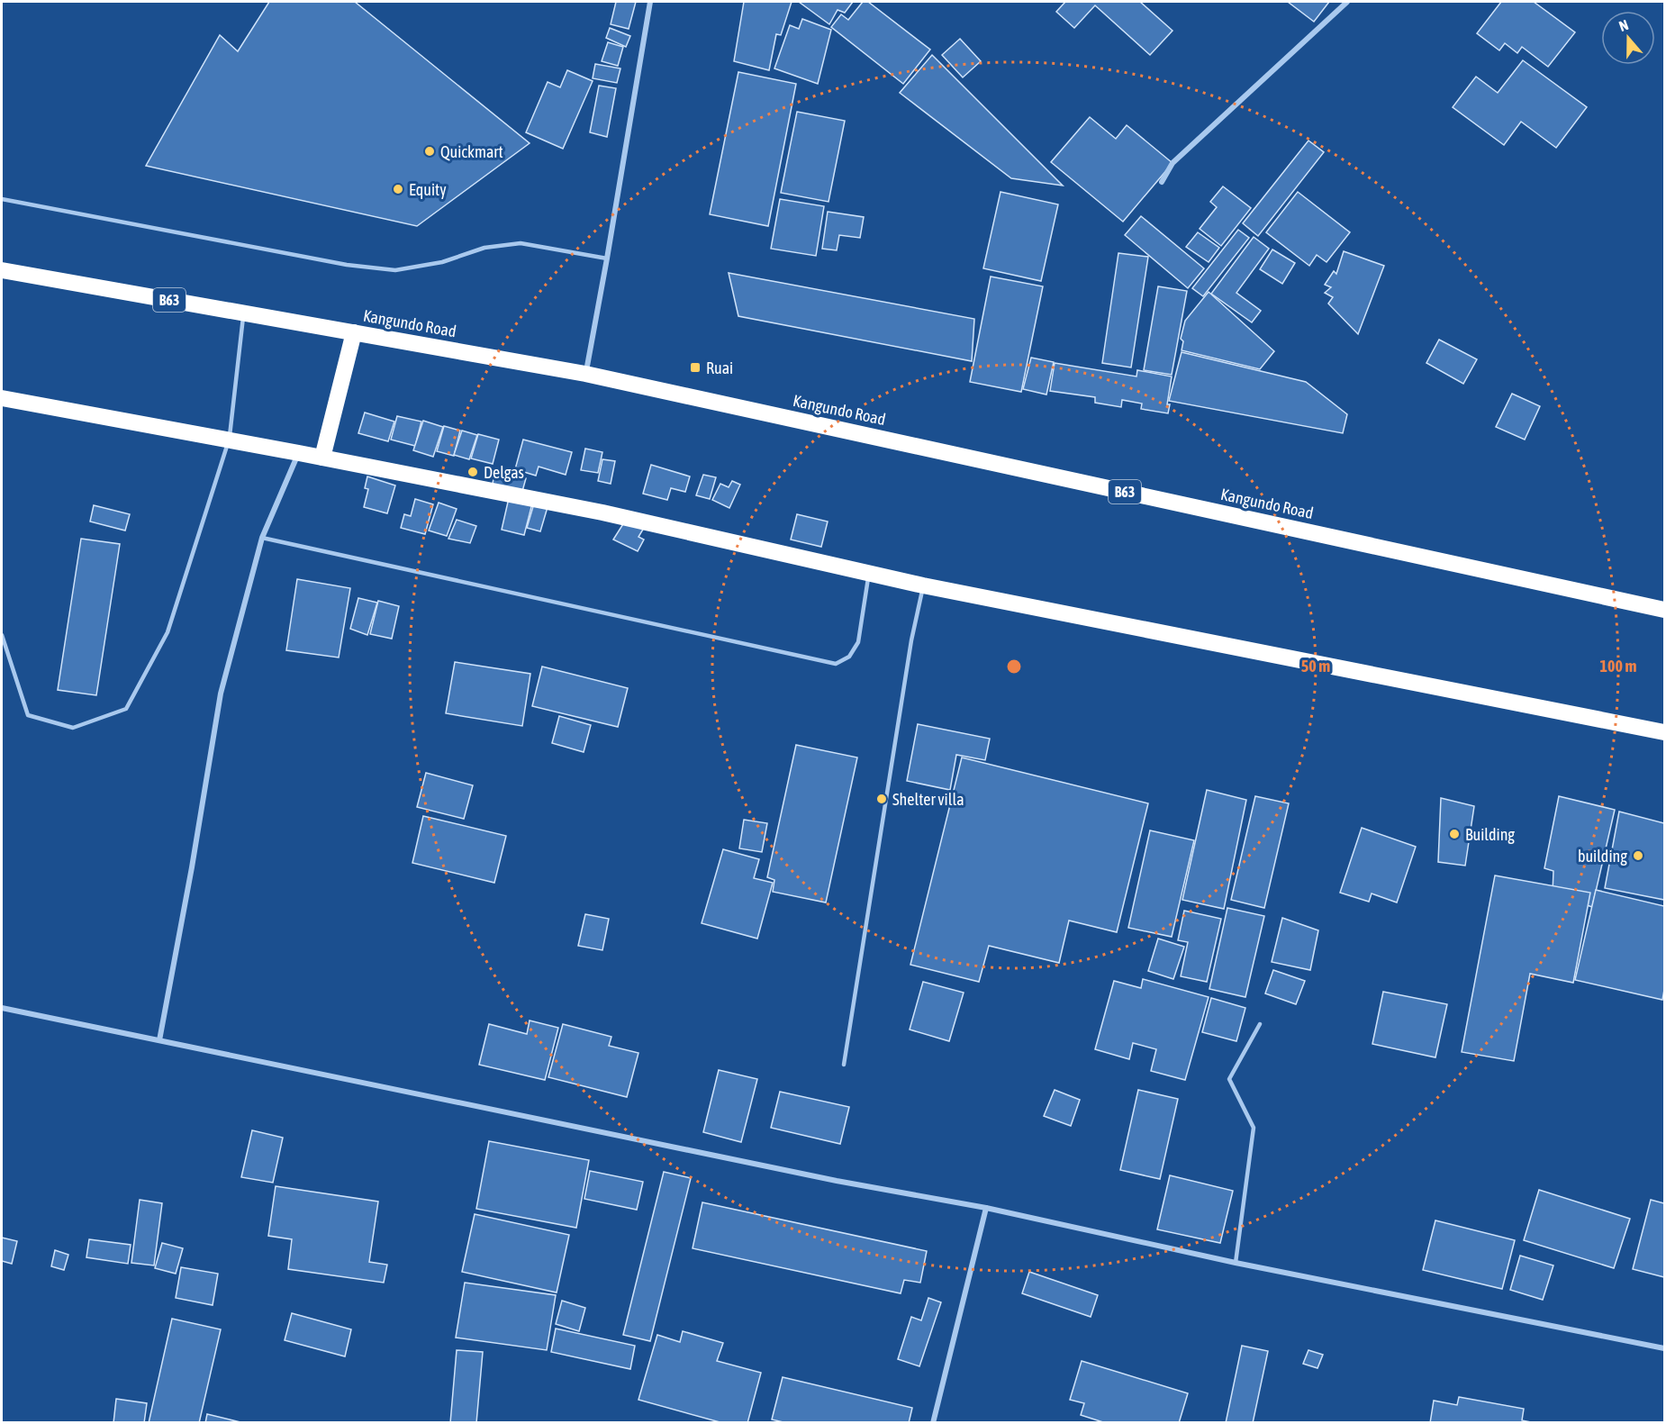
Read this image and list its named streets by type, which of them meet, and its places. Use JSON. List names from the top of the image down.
{
  "streets": {
    "highway": ["B63", "Kangundo Road"]
  },
  "places": {
    "other": [
      "Quickmart",
      "Equity",
      "Delgas",
      "Shelter villa",
      "Building",
      "building"
    ],
    "transit": ["Ruai"]
  },
  "north": "top",
  "rings": ["50 m", "100 m"]
}
